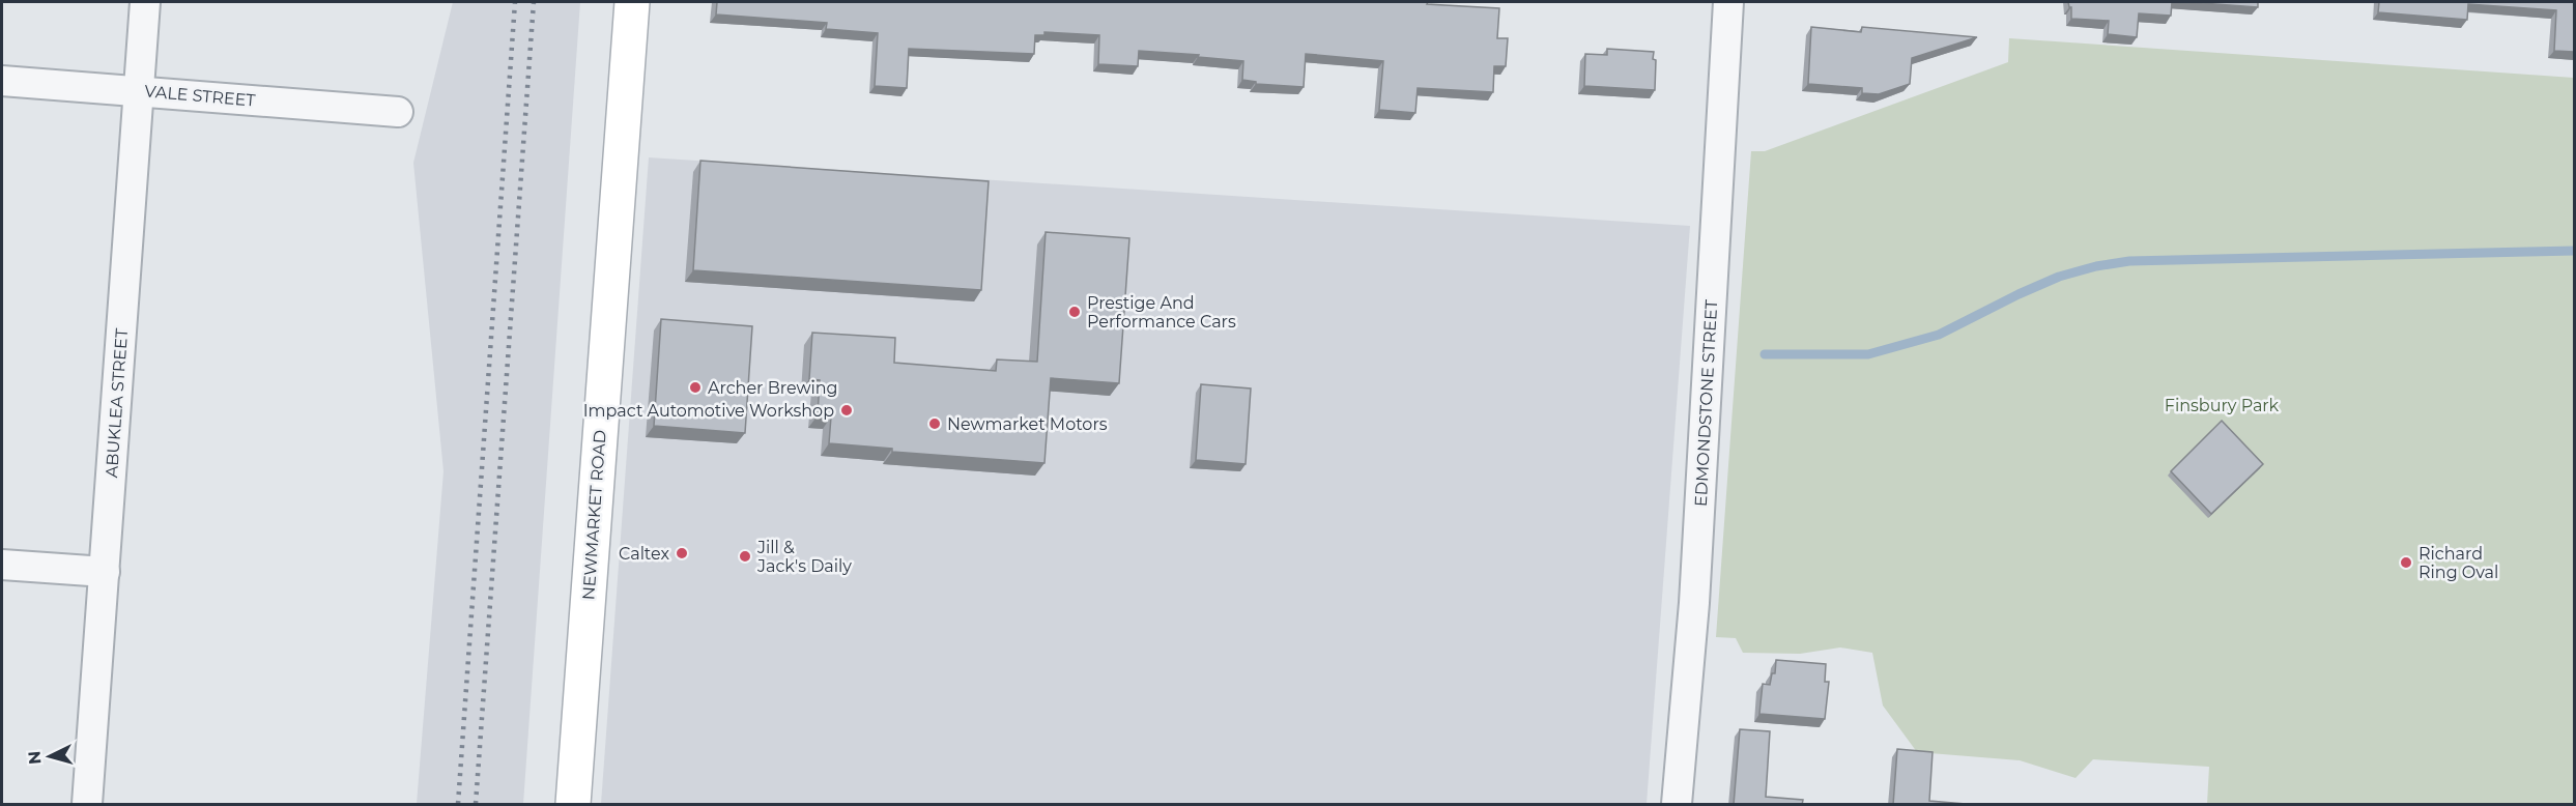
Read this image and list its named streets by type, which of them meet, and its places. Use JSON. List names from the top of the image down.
{
  "streets": {
    "main road": ["NEWMARKET ROAD"],
    "street": ["VALE STREET", "ABUKLEA STREET", "EDMONDSTONE STREET"]
  },
  "crossings": [
    ["VALE STREET", "ABUKLEA STREET"]
  ],
  "parks": ["Finsbury Park"],
  "places": [
    "Prestige And Performance Cars",
    "Archer Brewing",
    "Impact Automotive Workshop",
    "Newmarket Motors",
    "Caltex",
    "Jill & Jack's Daily",
    "Richard Ring Oval"
  ],
  "north": "left"
}
